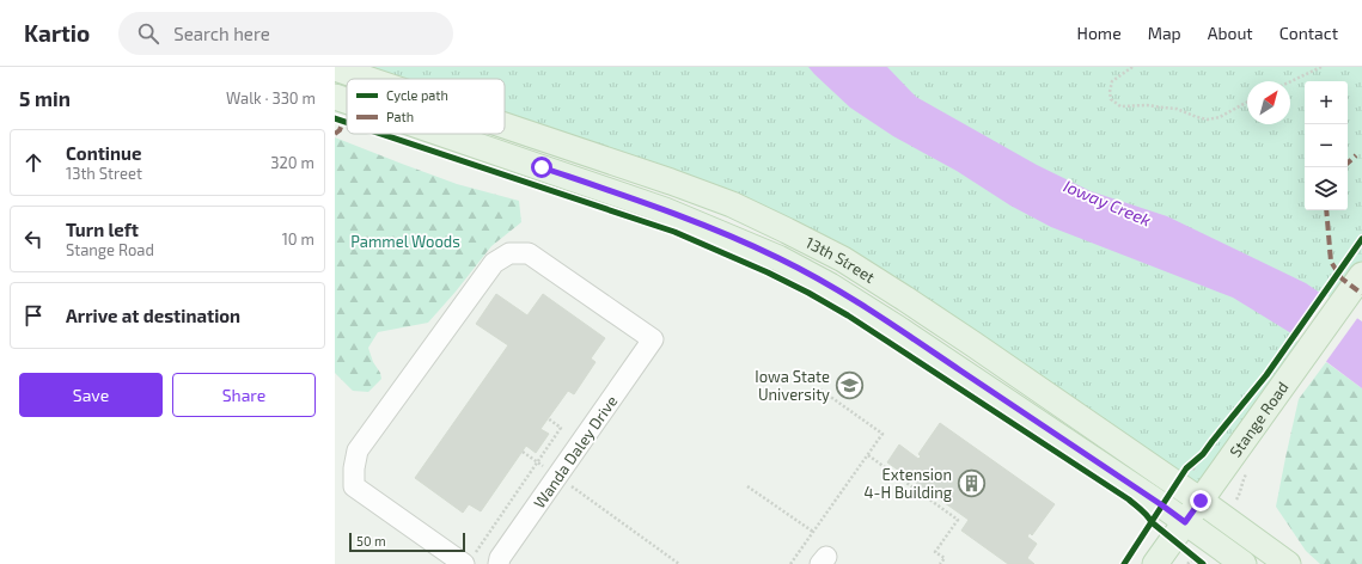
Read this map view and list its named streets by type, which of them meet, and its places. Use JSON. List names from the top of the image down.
{
  "streets": {
    "main road": ["13th Street", "Stange Road"],
    "street": ["Wanda Daley Drive"]
  },
  "crossings": [
    ["13th Street", "Stange Road"]
  ],
  "water": ["Ioway Creek"],
  "parks": ["Pammel Woods"],
  "places": {
    "school or university": ["Iowa State University"],
    "building": ["Extension 4-H Building"]
  },
  "legend": ["Cycle path", "Path"],
  "scale_bar": "50 m",
  "north": "top right",
  "page": {
    "header": "Kartio",
    "search": "Search here",
    "nav": [
      "Home",
      "Map",
      "About",
      "Contact"
    ],
    "heading": ["5 min", "Walk · 330 m"],
    "map_buttons": ["+", "−"],
    "list": [
      ["Continue", "13th Street", "320 m"],
      ["Turn left", "Stange Road", "10 m"],
      "Arrive at destination"
    ],
    "buttons": ["Save", "Share"],
    "scale": "50 m"
  }
}
